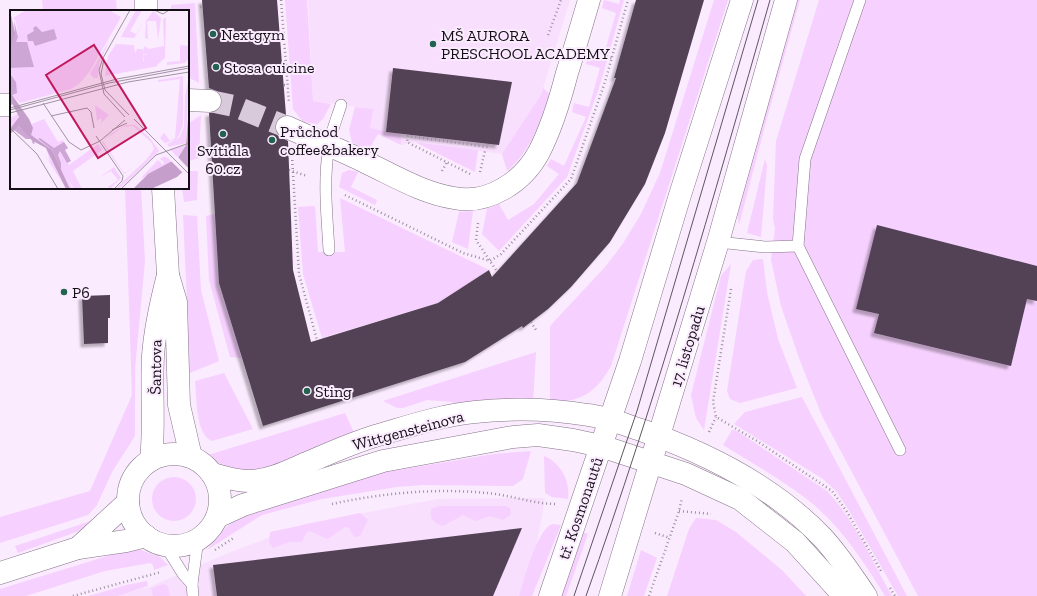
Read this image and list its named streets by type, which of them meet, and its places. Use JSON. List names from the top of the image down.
{
  "streets": {
    "street": [
      "17. listopadu",
      "Šantova",
      "Wittgensteinova",
      "tř. Kosmonautů"
    ]
  },
  "crossings": [
    ["17. listopadu", "Wittgensteinova"],
    ["Šantova", "Wittgensteinova"],
    ["Wittgensteinova", "tř. Kosmonautů"]
  ],
  "places": [
    "Nextgym",
    "MŠ AURORA PRESCHOOL ACADEMY",
    "Stosa cuicine",
    "Svítidla 60.cz",
    "Průchod coffee&bakery",
    "P6",
    "Sting"
  ]
}
